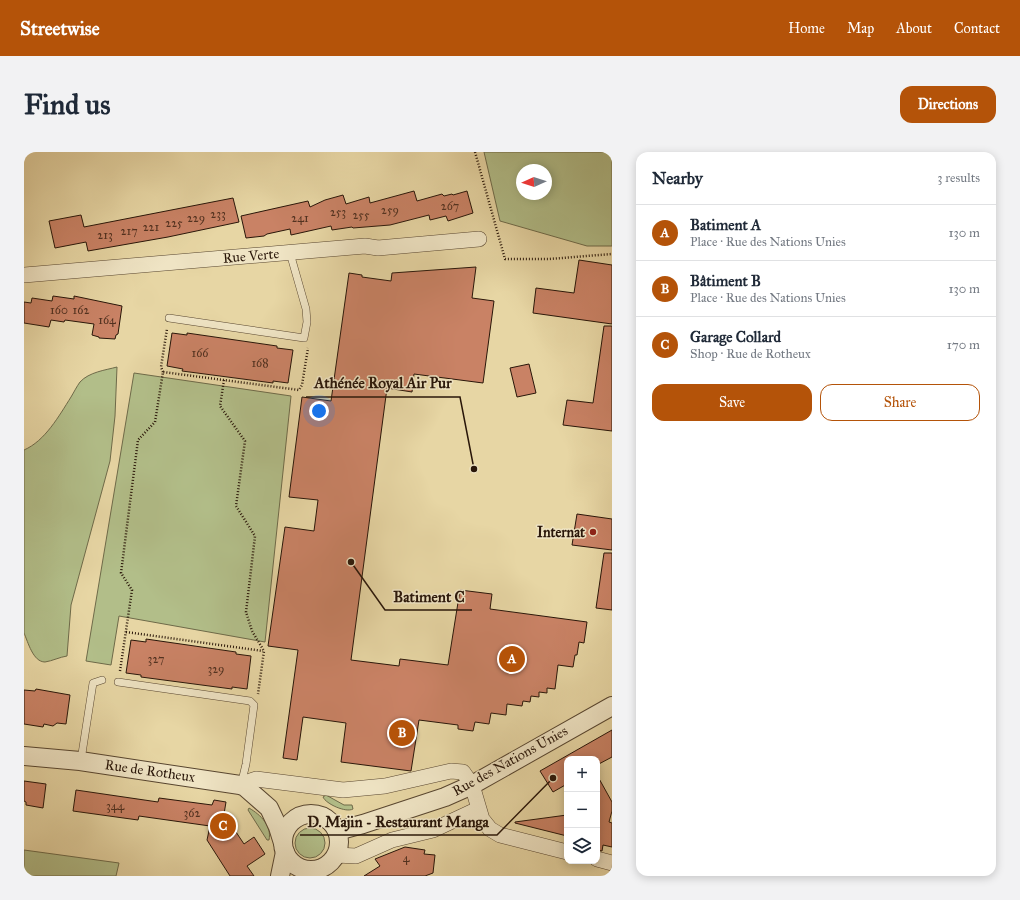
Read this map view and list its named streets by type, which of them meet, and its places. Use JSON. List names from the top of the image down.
{
  "streets": {
    "street": ["Rue Verte", "Rue des Nations Unies", "Rue de Rotheux"]
  },
  "places": [
    "Athénée Royal Air Pur",
    "Internat",
    "Batiment C",
    "D. Majin - Restaurant Manga"
  ],
  "house_numbers": [
    "267",
    "259",
    "253",
    "233",
    "255",
    "229",
    "241",
    "225",
    "221",
    "217",
    "213",
    "160",
    "162",
    "164",
    "166",
    "168",
    "327",
    "329",
    "344",
    "362",
    "4"
  ],
  "north": "left",
  "page": {
    "header": "Streetwise",
    "nav": [
      "Home",
      "Map",
      "About",
      "Contact"
    ],
    "buttons": [
      "Directions",
      ["Save", "Share"]
    ],
    "title": "Find us",
    "heading": ["Nearby", "3 results"],
    "list": [
      {
        "mark": "A",
        "name": "Batiment A",
        "note": "Place · Rue des Nations Unies",
        "value": "130 m"
      },
      {
        "mark": "B",
        "name": "Bâtiment B",
        "note": "Place · Rue des Nations Unies",
        "value": "130 m"
      },
      {
        "mark": "C",
        "name": "Garage Collard",
        "note": "Shop · Rue de Rotheux",
        "value": "170 m"
      }
    ],
    "pins": ["A", "B", "C"],
    "map_buttons": ["+", "−"]
  }
}
